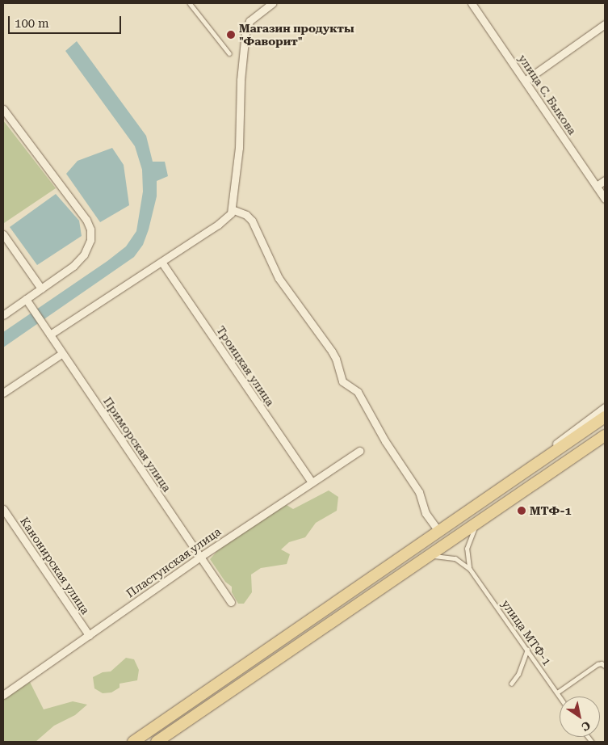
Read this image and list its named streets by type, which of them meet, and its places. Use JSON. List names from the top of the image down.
{
  "streets": {
    "street": [
      "улица С. Быкова",
      "Троицкая улица",
      "Приморская улица",
      "Пластунская улица",
      "Канонирская улица"
    ],
    "lane": ["улица МТФ-1"]
  },
  "crossings": [
    ["Троицкая улица", "Пластунская улица"],
    ["Приморская улица", "Пластунская улица"],
    ["Пластунская улица", "Канонирская улица"]
  ],
  "places": ["Магазин продукты \"Фаворит\"", "МТФ-1"],
  "scale_bar": "100 m",
  "north": "bottom right"
}
